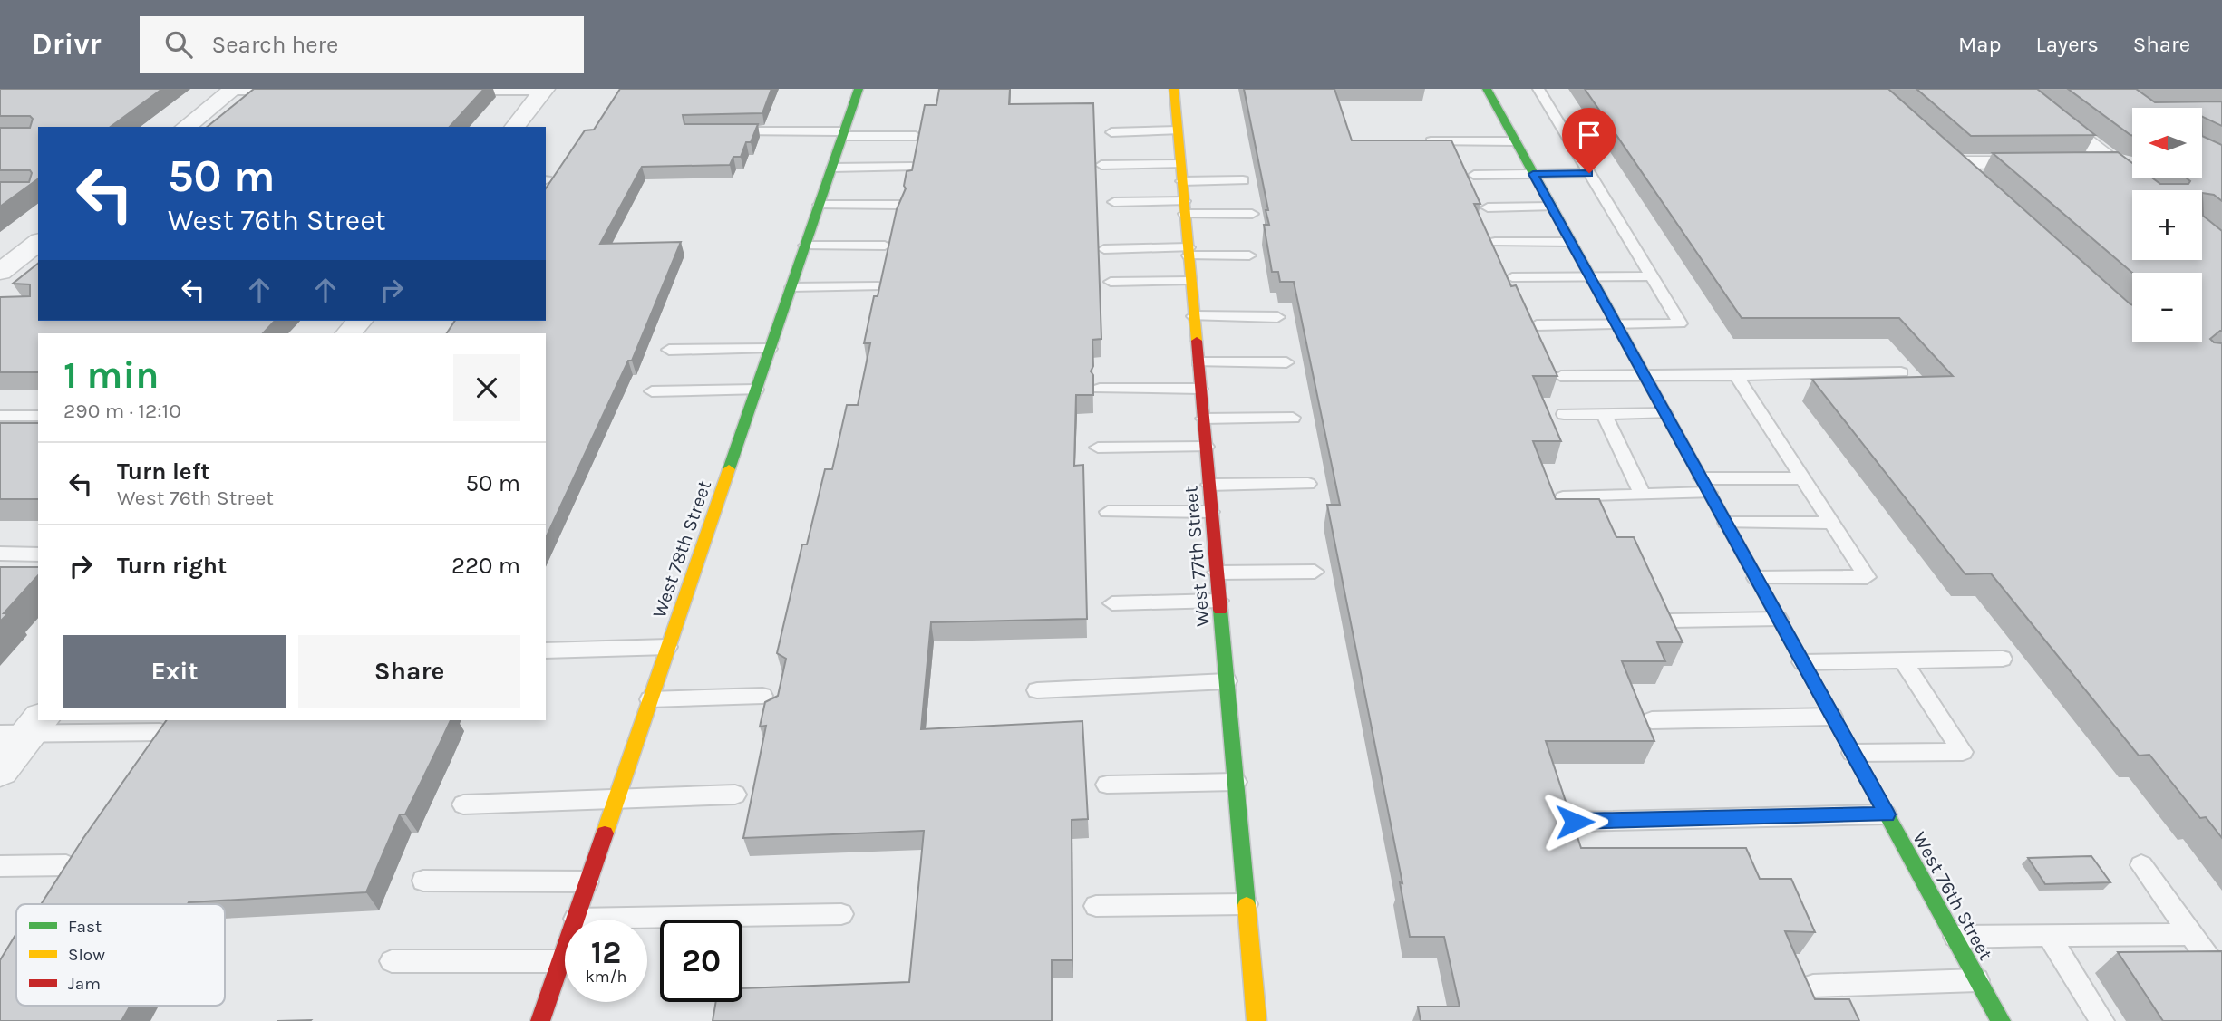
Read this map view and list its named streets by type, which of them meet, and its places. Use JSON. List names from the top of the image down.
{
  "streets": {
    "street": ["West 78th Street", "West 77th Street", "West 76th Street"]
  },
  "legend": ["Fast", "Slow", "Jam"],
  "north": "left",
  "page": {
    "header": "Drivr",
    "search": "Search here",
    "nav": ["Map", "Layers", "Share"],
    "map_buttons": ["+", "−"],
    "turn": ["50 m", "West 76th Street"],
    "heading": ["1 min", "290 m · 12:10"],
    "list": [
      {
        "name": "Turn left",
        "note": "West 76th Street",
        "value": "50 m"
      },
      {
        "name": "Turn right",
        "value": "220 m"
      }
    ],
    "buttons": ["Exit", "Share"],
    "speed": "12 km/h",
    "limit": "20"
  }
}
